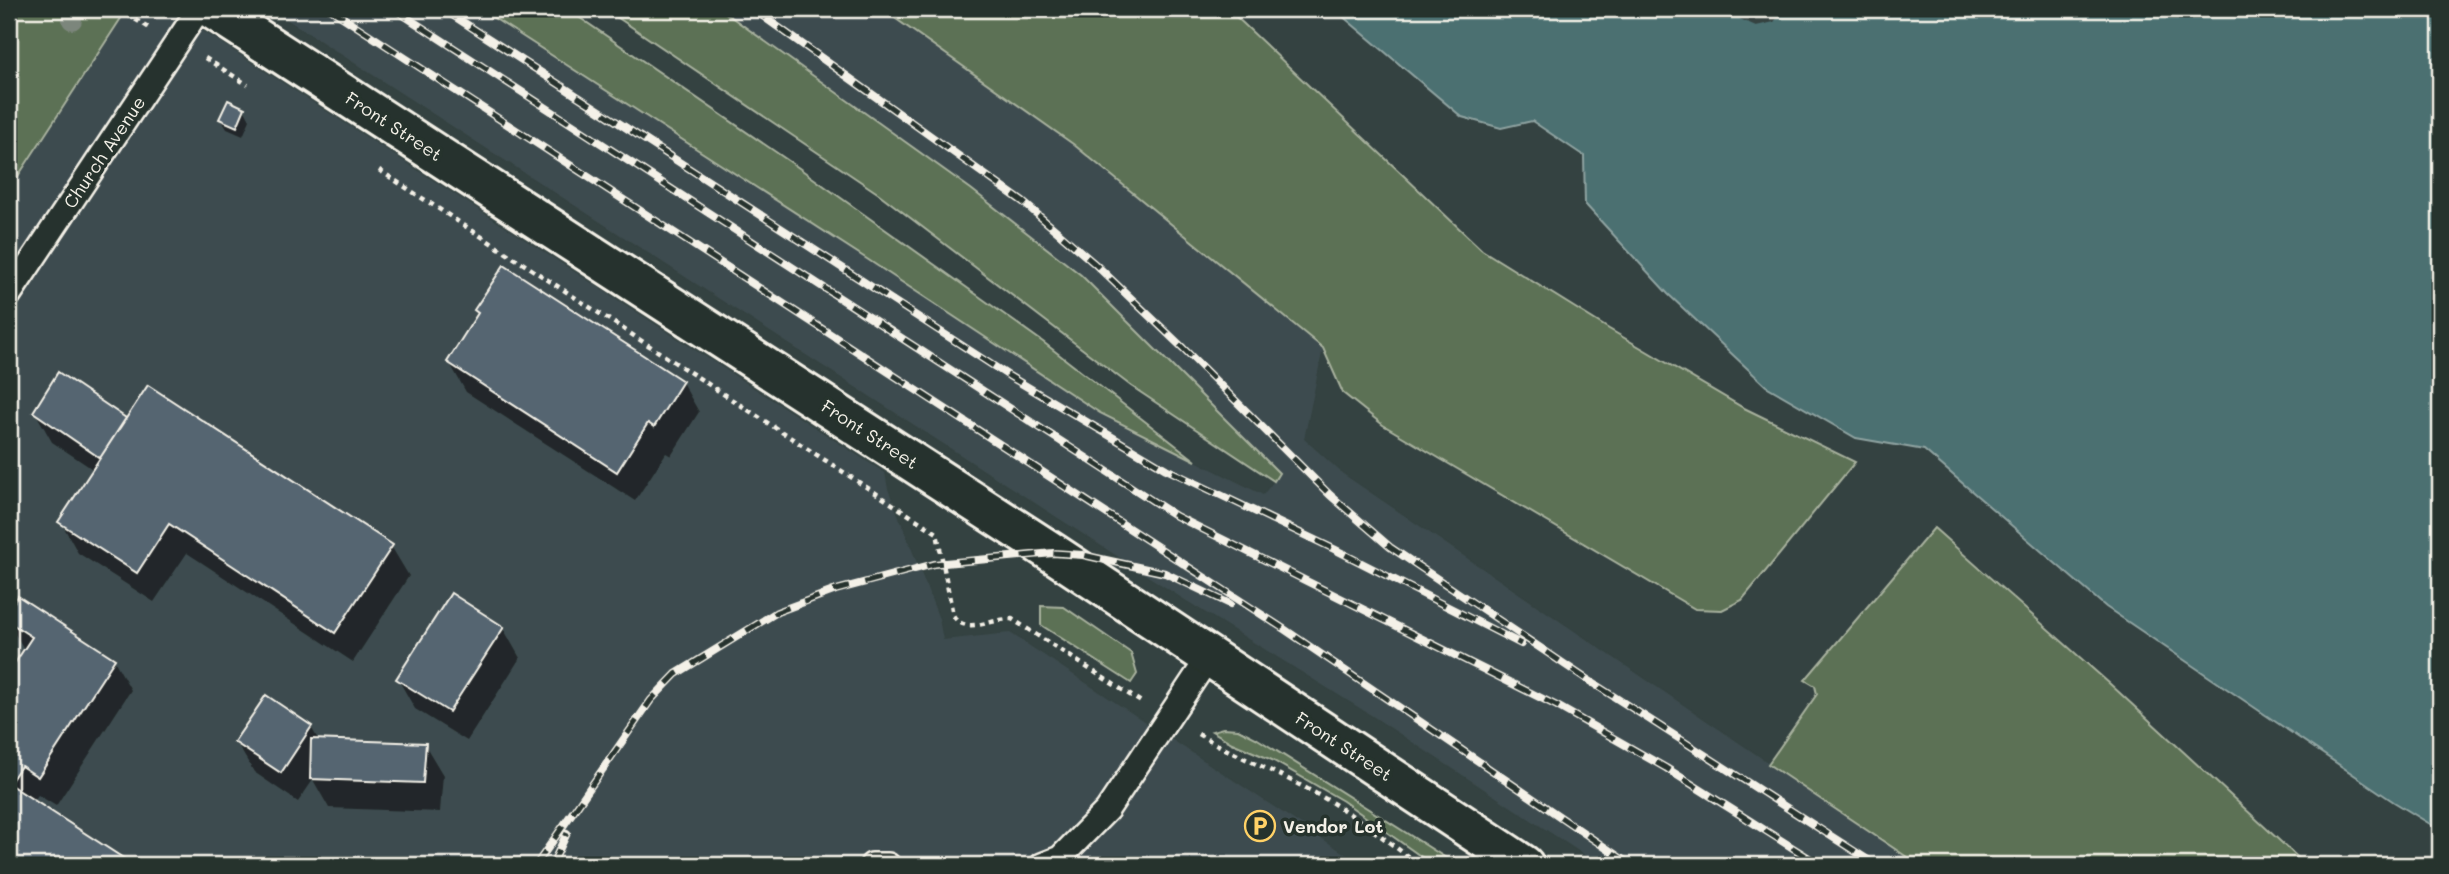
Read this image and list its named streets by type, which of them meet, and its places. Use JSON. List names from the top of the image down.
{
  "streets": {
    "street": ["Front Street"],
    "lane": ["Church Avenue"]
  },
  "places": {
    "parking": ["Vendor Lot"]
  }
}
